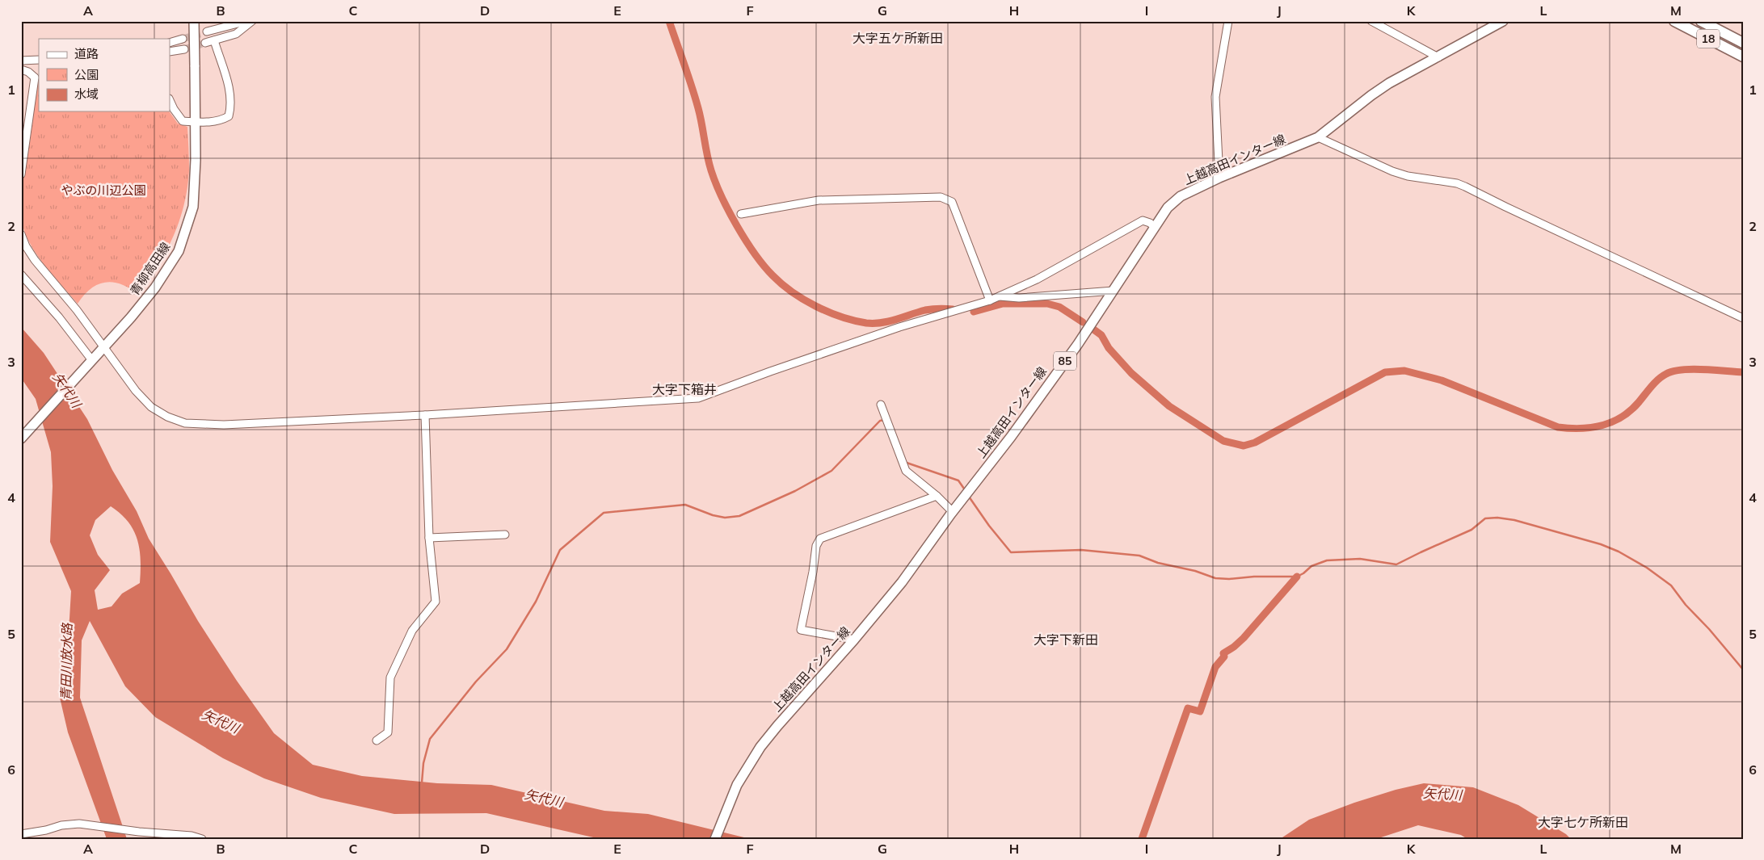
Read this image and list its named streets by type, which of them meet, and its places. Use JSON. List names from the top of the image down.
{
  "streets": {
    "highway": ["18"],
    "main road": ["上越高田インター線", "青柳高田線", "85"]
  },
  "districts": [
    "大字五ケ所新田",
    "大字下箱井",
    "大字下新田",
    "大字七ケ所新田"
  ],
  "water": ["矢代川", "青田川放水路"],
  "parks": ["やぶの川辺公園"],
  "legend": ["道路", "公園", "水域"],
  "grid": {
    "columns": [
      "A",
      "B",
      "C",
      "D",
      "E",
      "F",
      "G",
      "H",
      "I",
      "J",
      "K",
      "L",
      "M"
    ],
    "rows": [
      "1",
      "2",
      "3",
      "4",
      "5",
      "6"
    ]
  }
}
